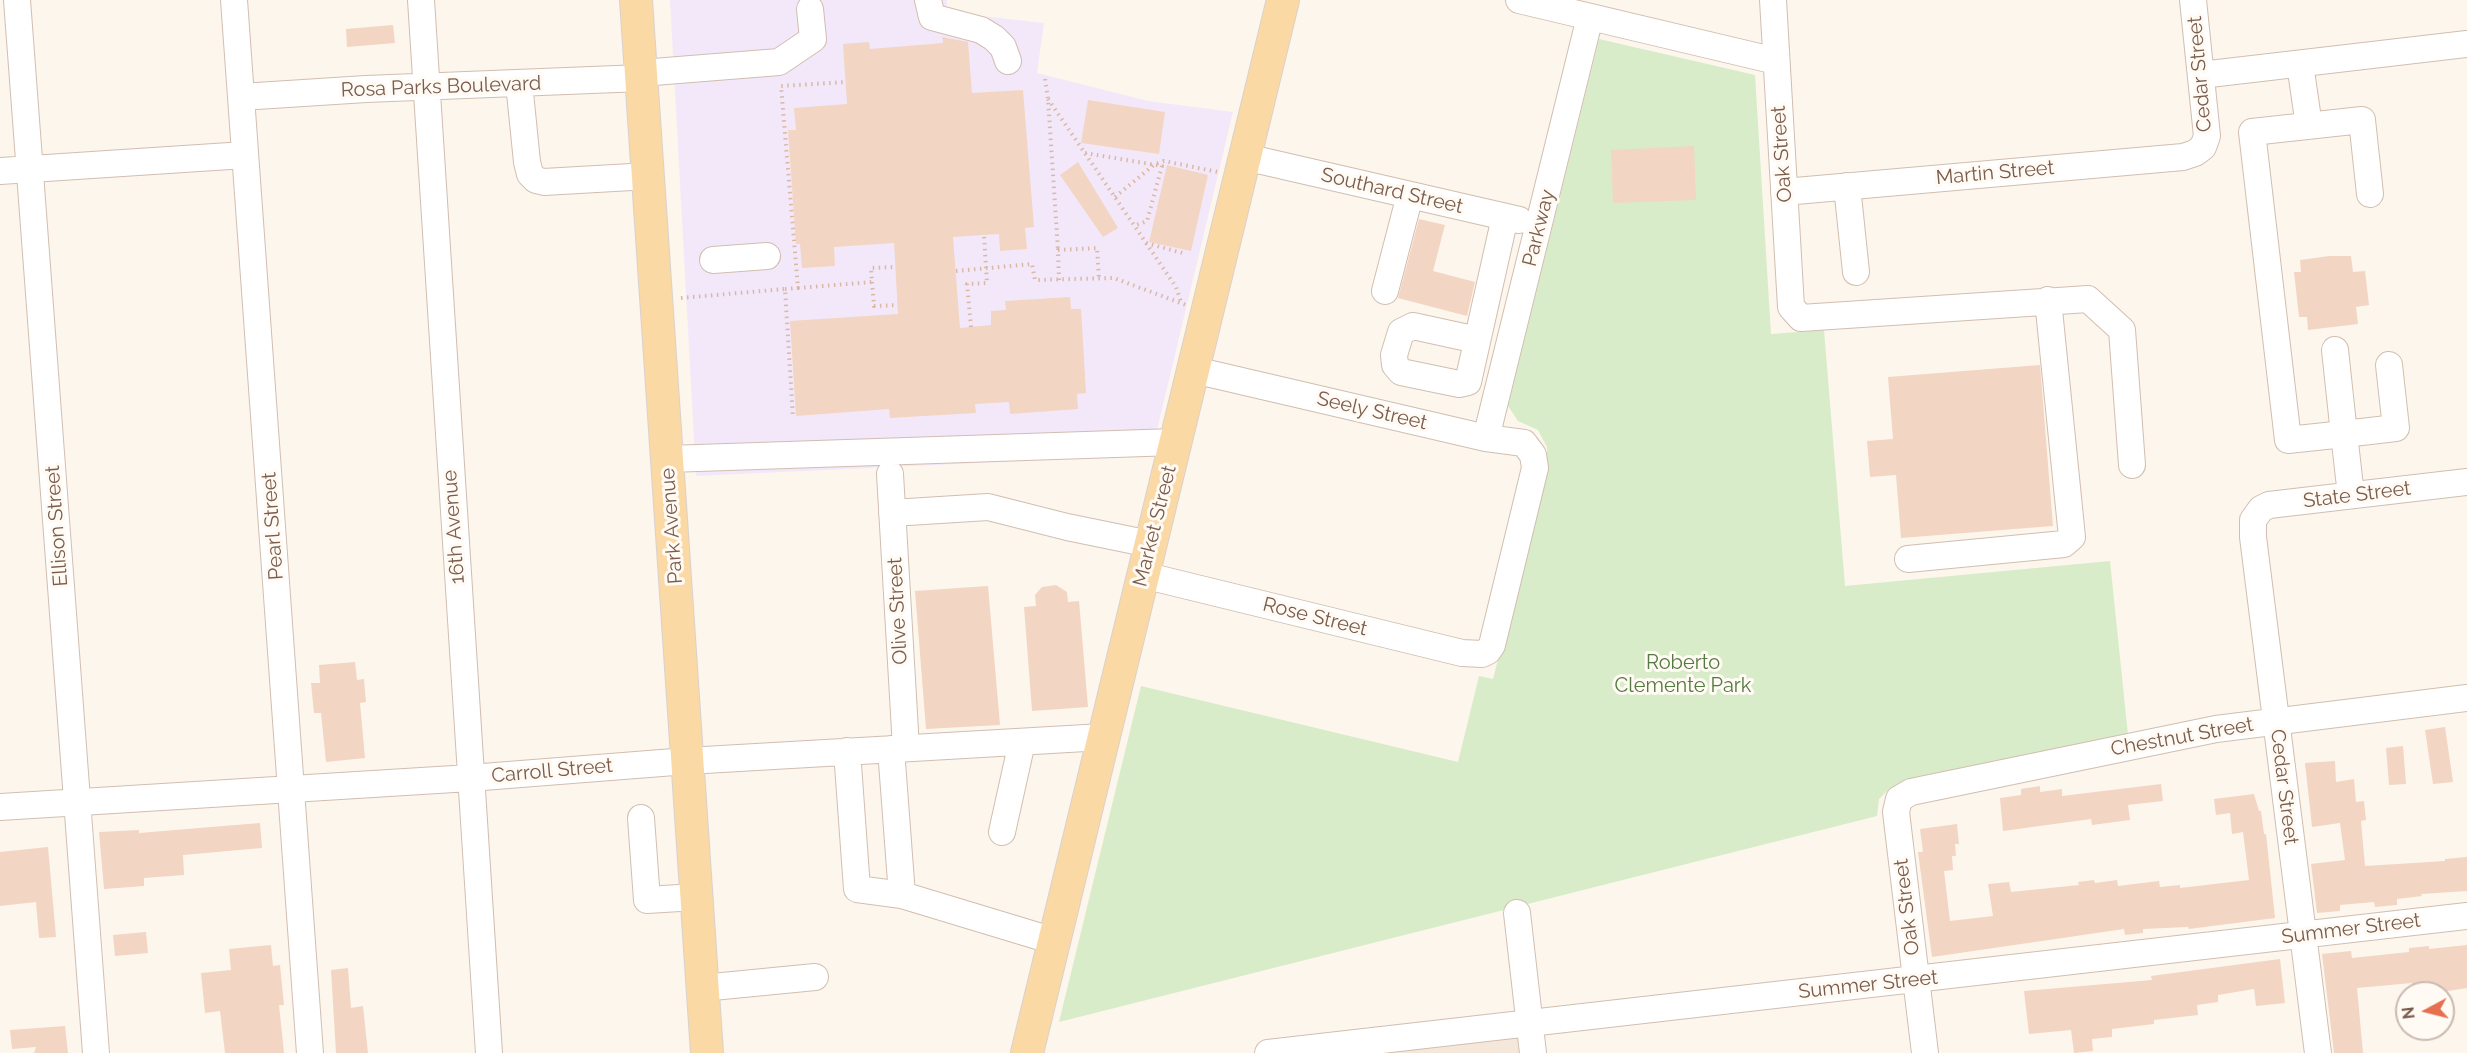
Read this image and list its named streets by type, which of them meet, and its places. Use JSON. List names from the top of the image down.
{
  "streets": {
    "main road": ["Park Avenue", "Market Street"],
    "street": [
      "Cedar Street",
      "Rosa Parks Boulevard",
      "Oak Street",
      "Martin Street",
      "Southard Street",
      "Parkway",
      "Seely Street",
      "State Street",
      "Ellison Street",
      "Pearl Street",
      "16th Avenue",
      "Olive Street",
      "Rose Street",
      "Chestnut Street",
      "Carroll Street",
      "Summer Street"
    ]
  },
  "crossings": [
    ["Cedar Street", "Martin Street"],
    ["Cedar Street", "State Street"],
    ["Cedar Street", "Chestnut Street"],
    ["Cedar Street", "Summer Street"],
    ["Rosa Parks Boulevard", "Pearl Street"],
    ["Rosa Parks Boulevard", "Park Avenue"],
    ["Rosa Parks Boulevard", "16th Avenue"],
    ["Oak Street", "Martin Street"],
    ["Oak Street", "Chestnut Street"],
    ["Oak Street", "Summer Street"],
    ["Southard Street", "Parkway"],
    ["Southard Street", "Market Street"],
    ["Parkway", "Seely Street"],
    ["Seely Street", "Market Street"],
    ["Seely Street", "Rose Street"],
    ["Ellison Street", "Carroll Street"],
    ["Pearl Street", "Carroll Street"],
    ["Park Avenue", "Carroll Street"],
    ["Market Street", "Rose Street"],
    ["Market Street", "Carroll Street"],
    ["16th Avenue", "Carroll Street"],
    ["Olive Street", "Carroll Street"]
  ],
  "parks": ["Roberto Clemente Park"],
  "north": "left"
}
